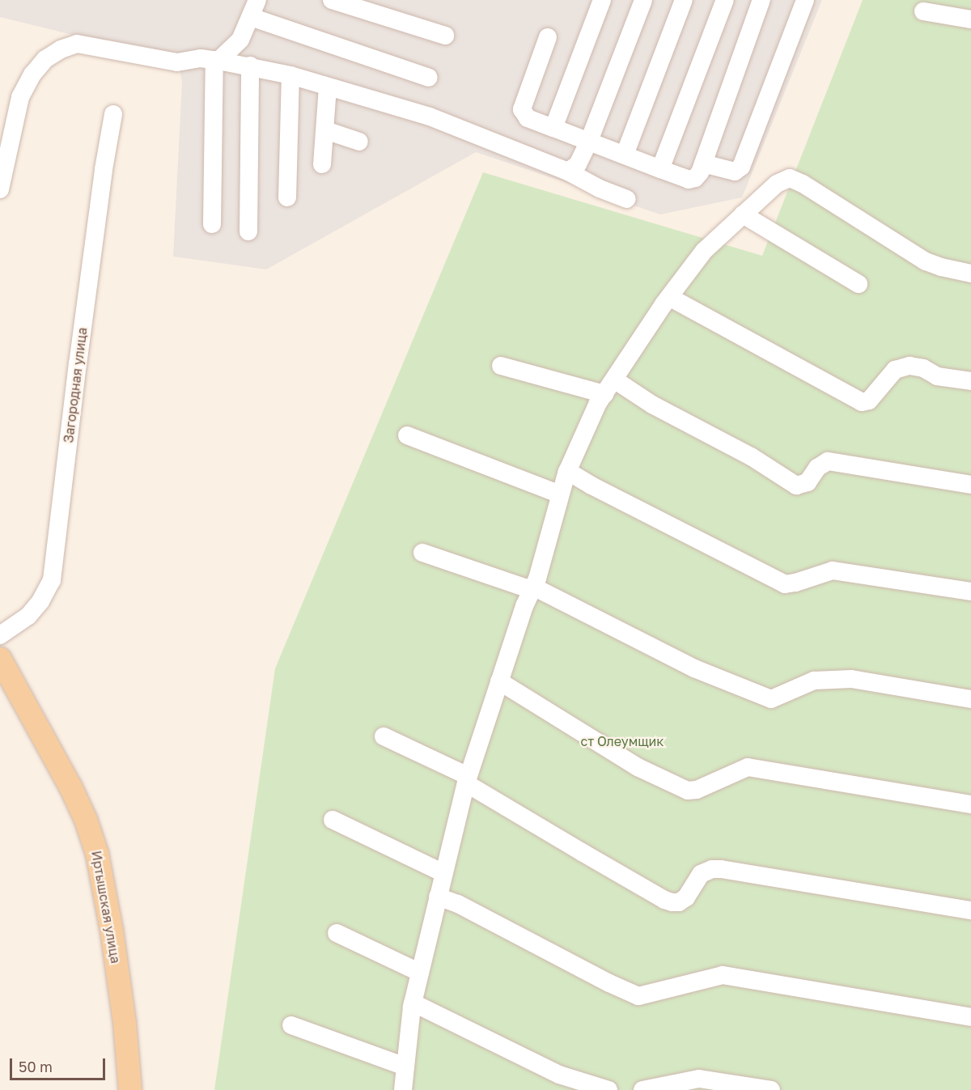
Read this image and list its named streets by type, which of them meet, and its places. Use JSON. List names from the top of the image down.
{
  "streets": {
    "main road": ["Иртышская улица"],
    "street": ["Загородная улица"]
  },
  "parks": ["ст Олеумщик"],
  "scale_bar": "50 m"
}
